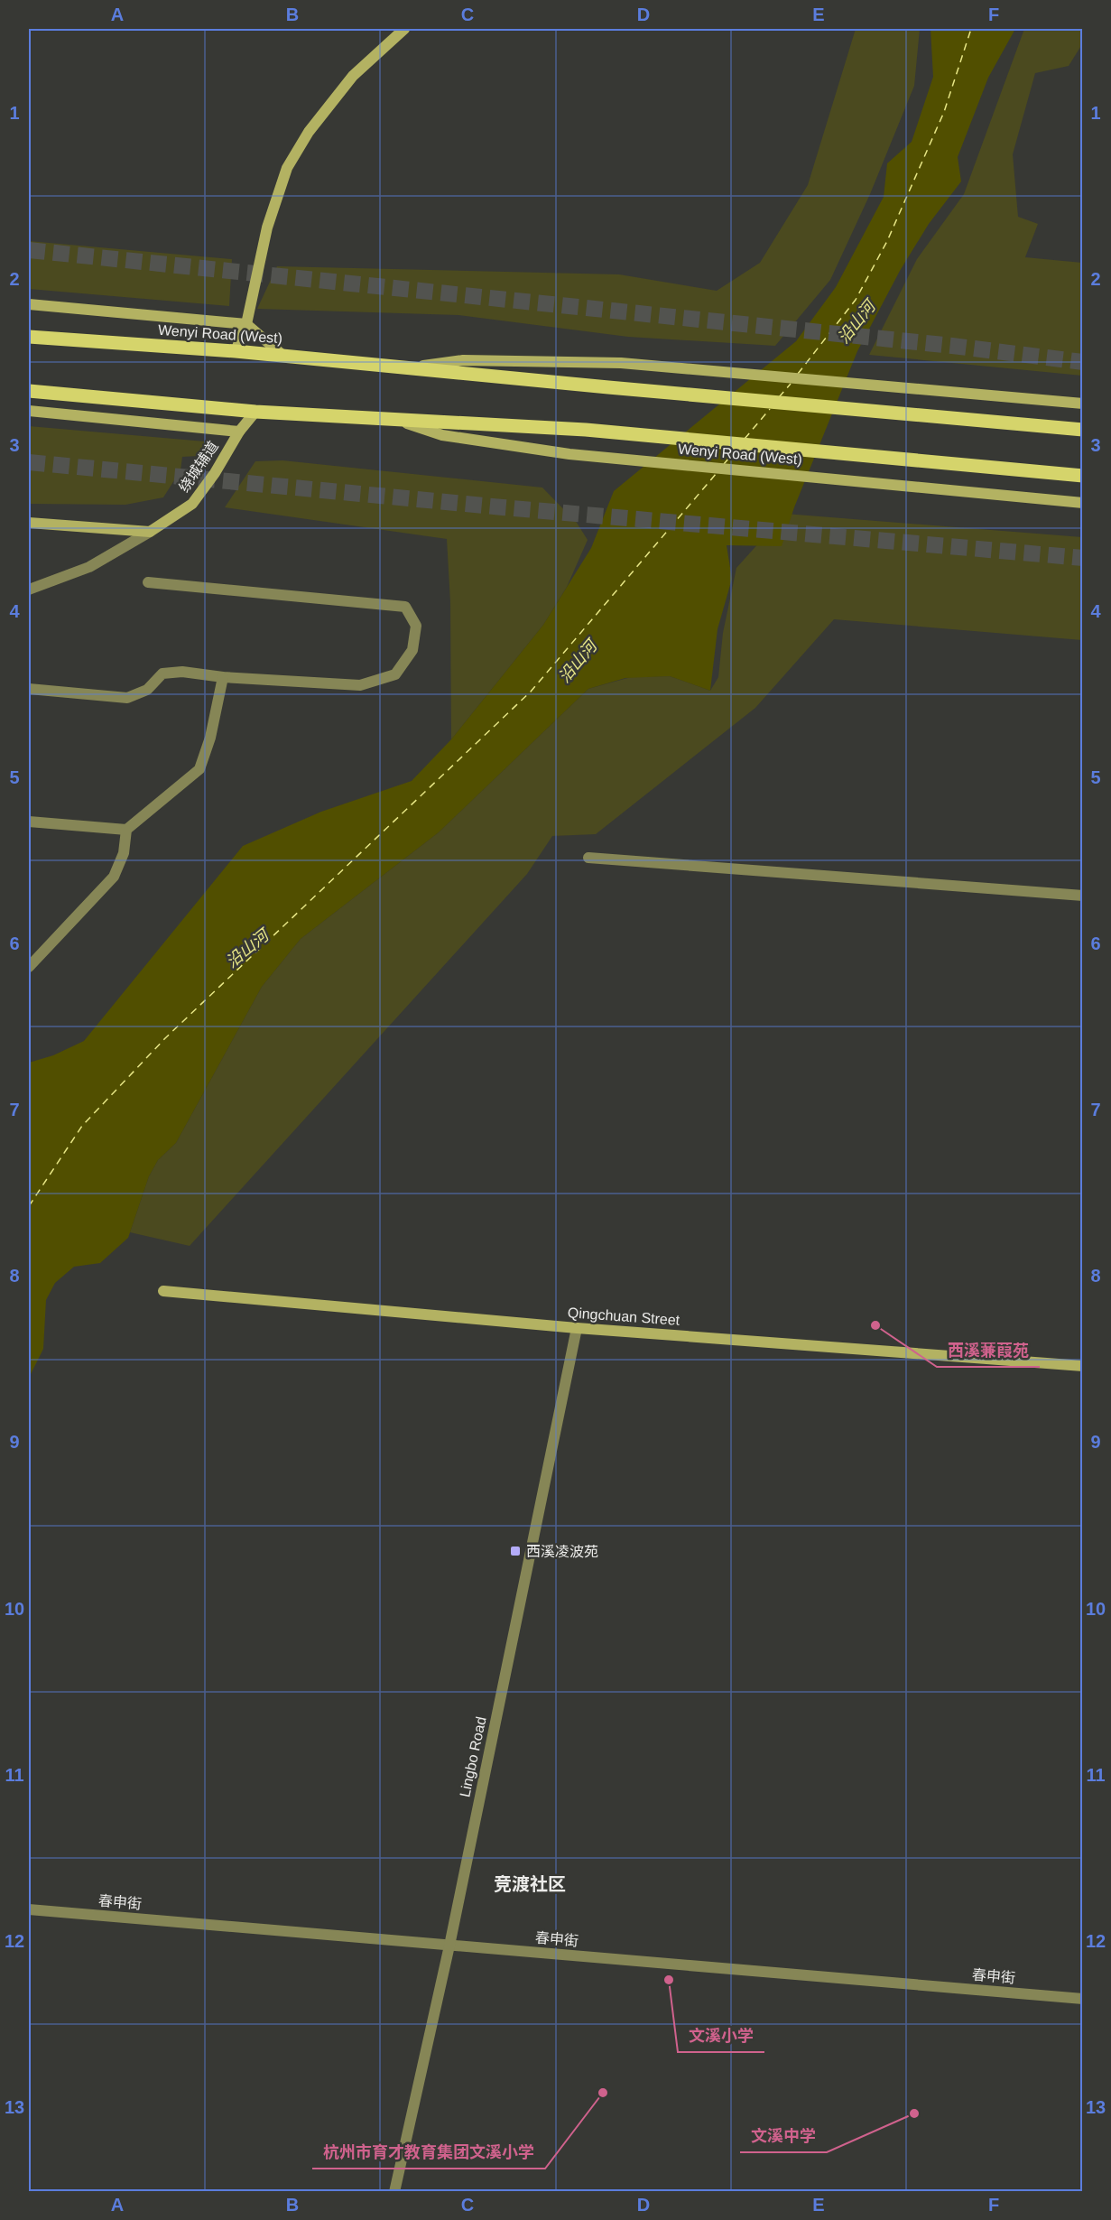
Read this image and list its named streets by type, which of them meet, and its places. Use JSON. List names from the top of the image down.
{
  "streets": {
    "main road": ["Wenyi Road (West)", "绕城辅道", "Qingchuan Street"],
    "street": ["Lingbo Road", "春申街"]
  },
  "crossings": [
    ["Wenyi Road (West)", "绕城辅道"],
    ["Qingchuan Street", "Lingbo Road"],
    ["Lingbo Road", "春申街"]
  ],
  "districts": ["竞渡社区"],
  "water": ["沿山河"],
  "places": {
    "other": [
      "西溪蒹葭苑",
      "文溪小学",
      "杭州市育才教育集团文溪小学",
      "文溪中学"
    ],
    "transit": ["西溪凌波苑"]
  },
  "grid": {
    "columns": [
      "A",
      "B",
      "C",
      "D",
      "E",
      "F"
    ],
    "rows": [
      "1",
      "2",
      "3",
      "4",
      "5",
      "6",
      "7",
      "8",
      "9",
      "10",
      "11",
      "12",
      "13"
    ]
  }
}
